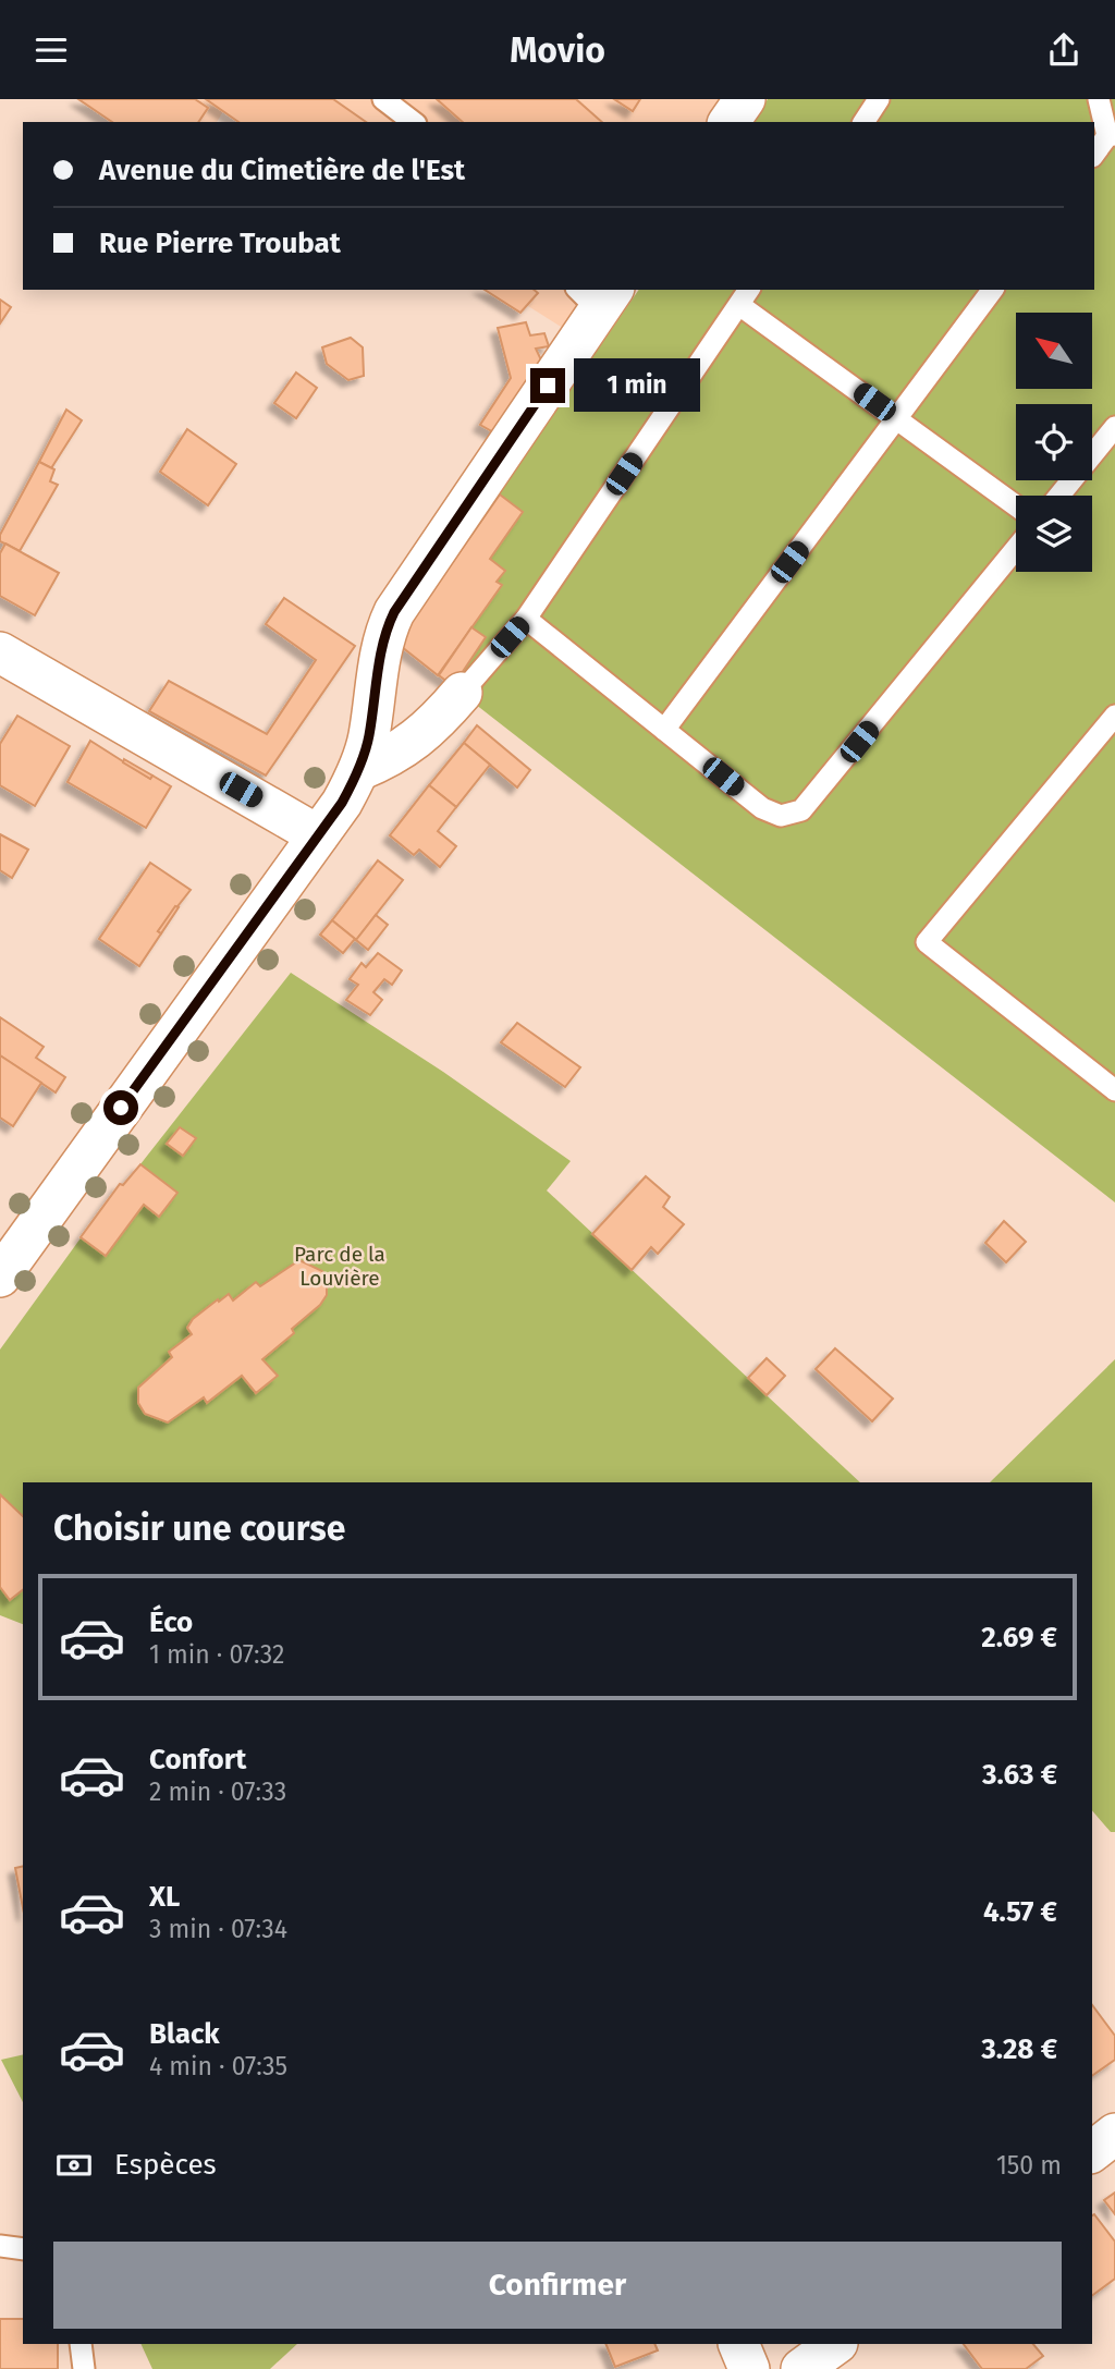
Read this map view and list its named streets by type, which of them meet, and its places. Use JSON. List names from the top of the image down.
{
  "parks": ["Parc de la Louvière"],
  "north": "top left",
  "page": {
    "header": "Movio",
    "banner": ["Avenue du Cimetière de l'Est", "Rue Pierre Troubat"],
    "bubble": "1 min",
    "heading": "Choisir une course",
    "list": [
      {
        "name": "Éco",
        "note": "1 min · 07:32",
        "value": "2.69 €"
      },
      {
        "name": "Confort",
        "note": "2 min · 07:33",
        "value": "3.63 €"
      },
      {
        "name": "XL",
        "note": "3 min · 07:34",
        "value": "4.57 €"
      },
      {
        "name": "Black",
        "note": "4 min · 07:35",
        "value": "3.28 €"
      }
    ],
    "pay": ["Espèces", "150 m"],
    "buttons": "Confirmer"
  }
}
